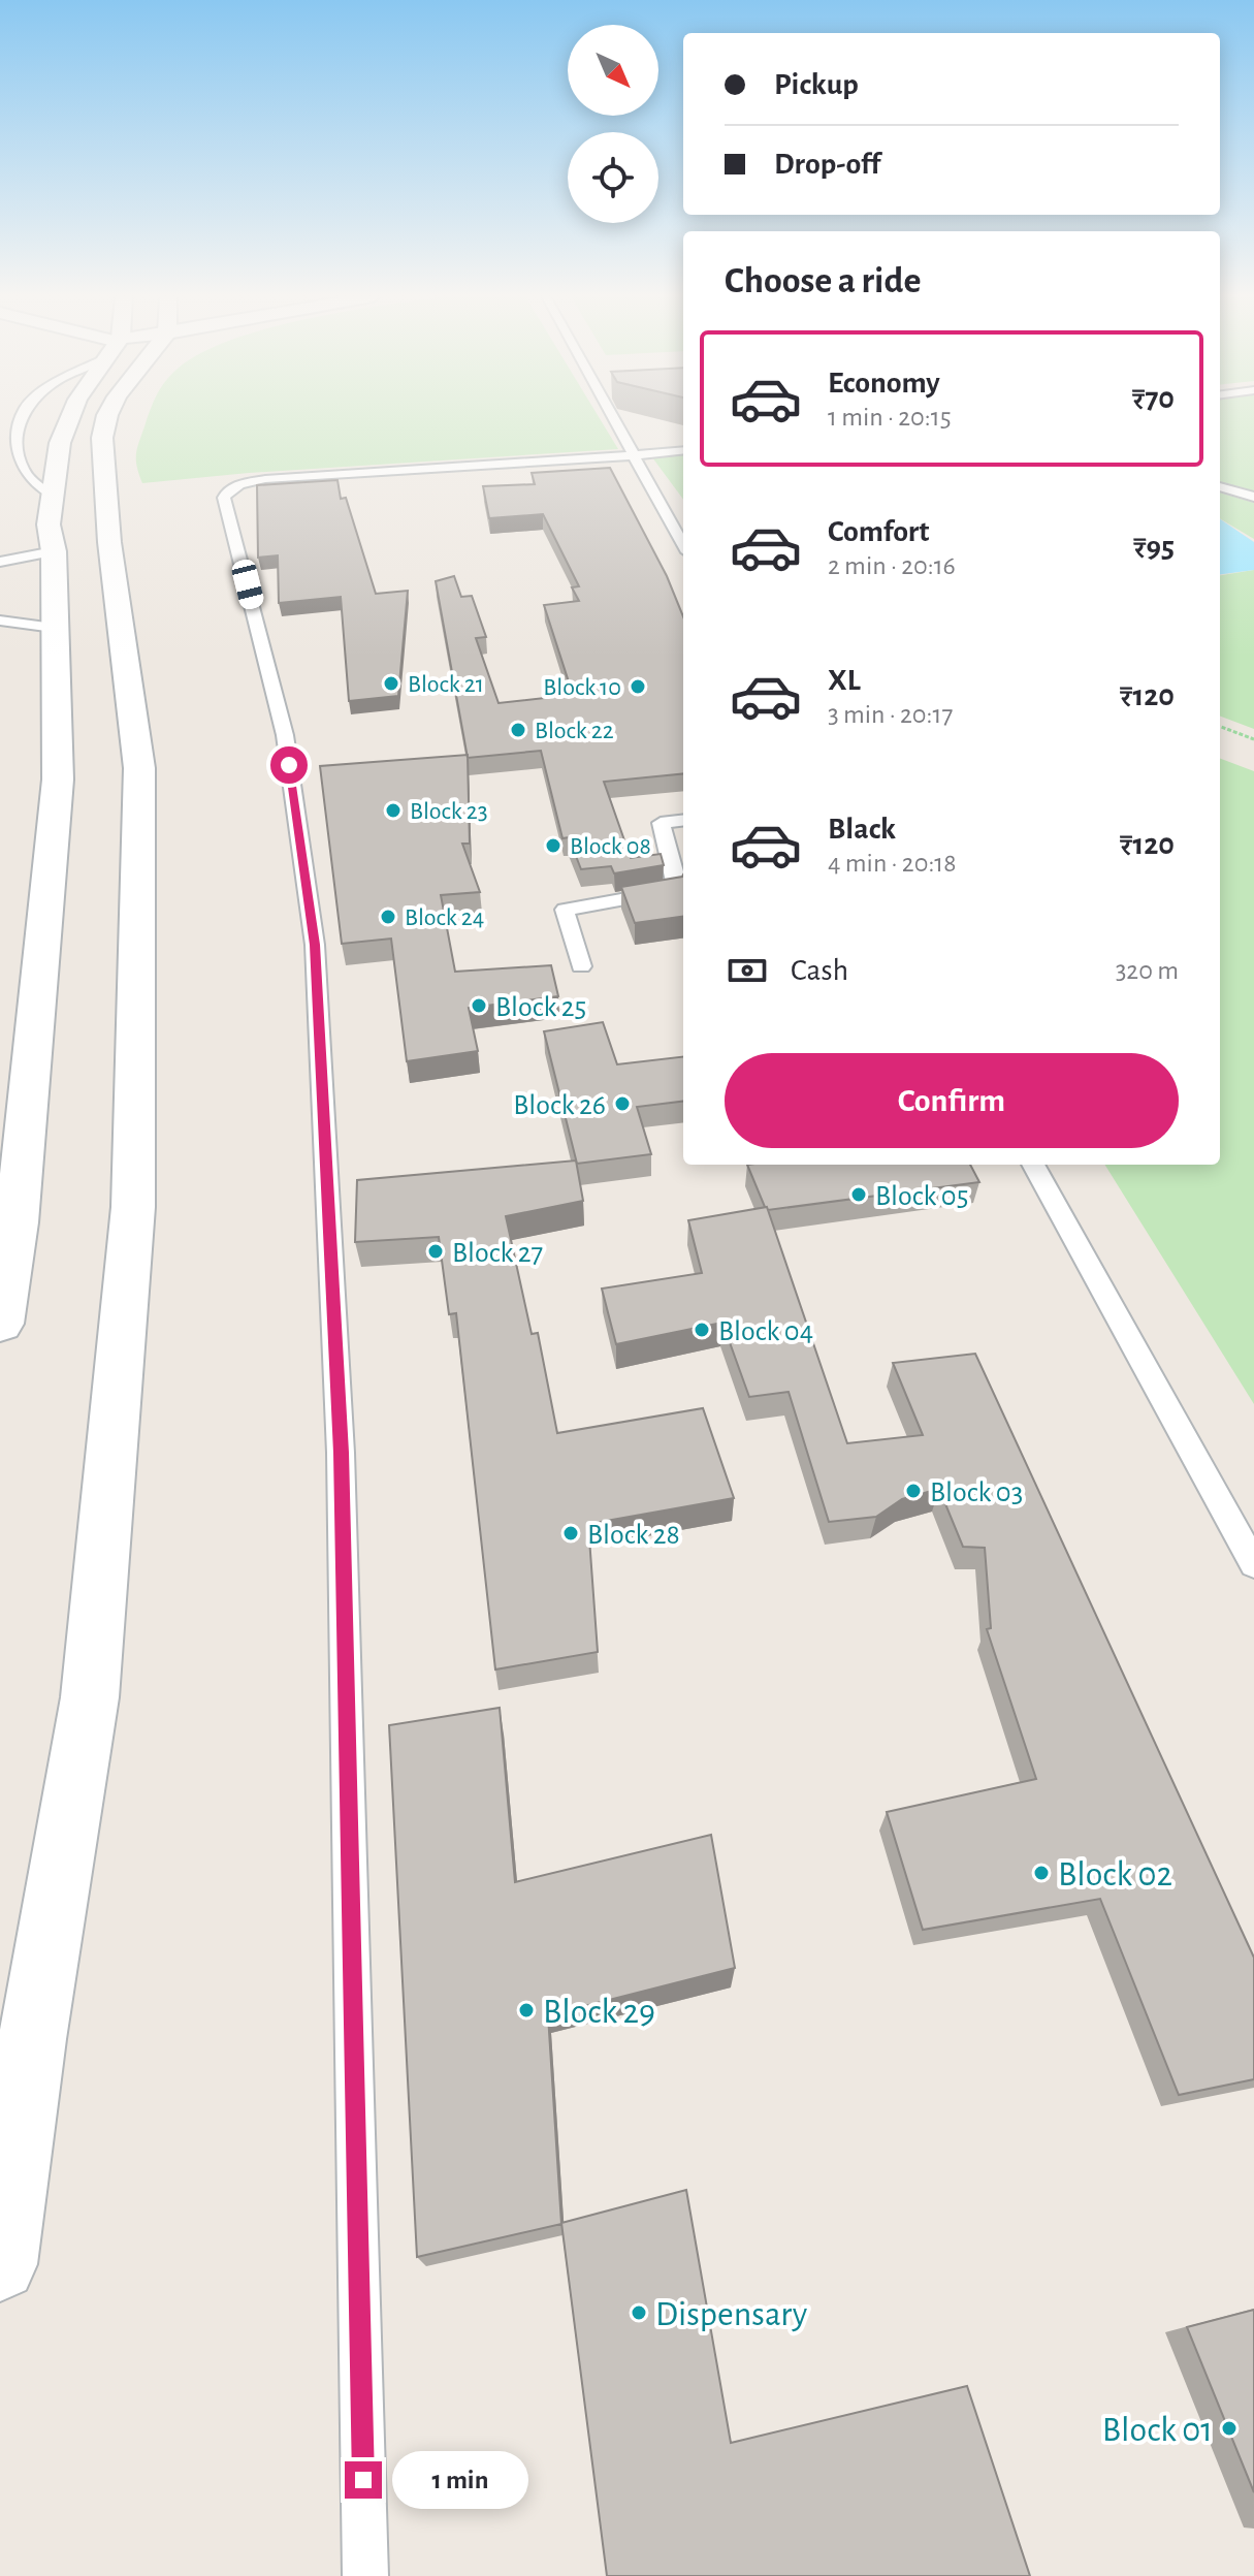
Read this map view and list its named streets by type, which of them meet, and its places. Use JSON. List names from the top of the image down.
{
  "places": [
    "Block 21",
    "Block 10",
    "Block 22",
    "Block 23",
    "Block 08",
    "Block 24",
    "Block 25",
    "Block 26",
    "Block 05",
    "Block 27",
    "Block 04",
    "Block 03",
    "Block 28",
    "Block 02",
    "Block 29",
    "Dispensary",
    "Block 01"
  ],
  "north": "bottom right",
  "page": {
    "banner": ["Pickup", "Drop-off"],
    "heading": "Choose a ride",
    "list": [
      {
        "name": "Economy",
        "note": "1 min · 20:15",
        "value": "₹70"
      },
      {
        "name": "Comfort",
        "note": "2 min · 20:16",
        "value": "₹95"
      },
      {
        "name": "XL",
        "note": "3 min · 20:17",
        "value": "₹120"
      },
      {
        "name": "Black",
        "note": "4 min · 20:18",
        "value": "₹120"
      }
    ],
    "pay": ["Cash", "320 m"],
    "buttons": "Confirm",
    "bubble": "1 min"
  }
}
